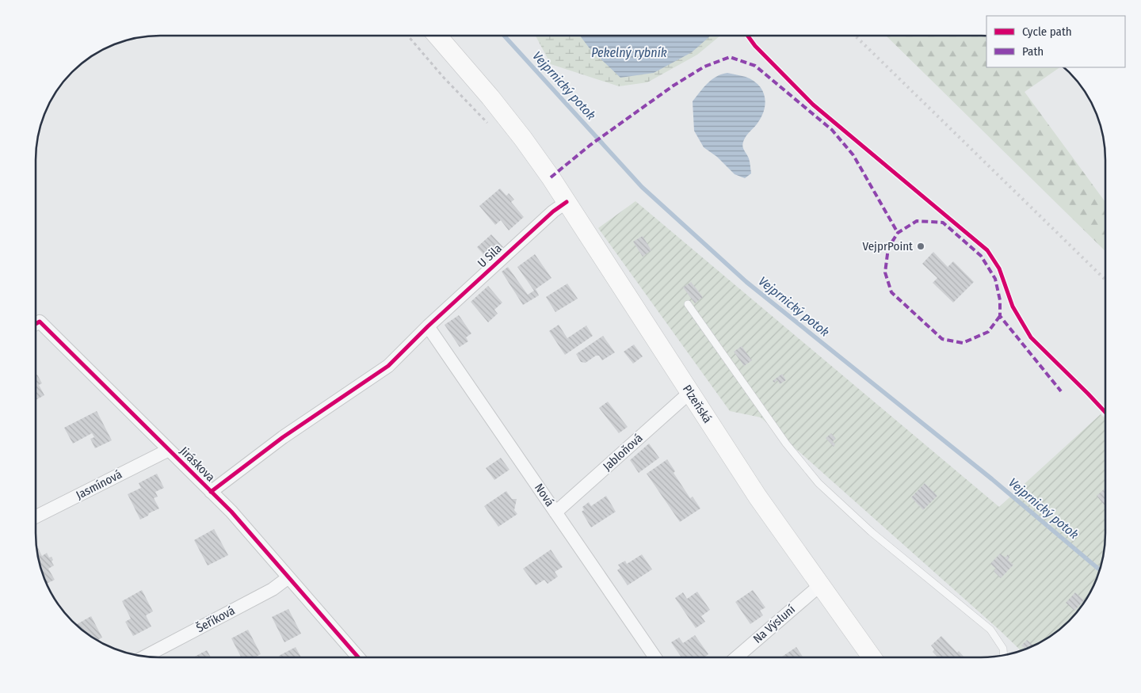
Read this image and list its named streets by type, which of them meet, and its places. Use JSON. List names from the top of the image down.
{
  "streets": {
    "main road": ["Plzeňská"],
    "street": [
      "U Sila",
      "Jabloňová",
      "Jiráskova",
      "Jasmínová",
      "Nová",
      "Šeříková",
      "Na Výsluní"
    ]
  },
  "crossings": [
    ["U Sila", "Plzeňská"],
    ["U Sila", "Jiráskova"],
    ["U Sila", "Nová"],
    ["Plzeňská", "Jabloňová"],
    ["Plzeňská", "Na Výsluní"],
    ["Jabloňová", "Nová"],
    ["Jiráskova", "Jasmínová"],
    ["Jiráskova", "Šeříková"]
  ],
  "water": ["Pekelný rybník", "Vejprnický potok"],
  "places": ["VejprPoint"],
  "legend": ["Cycle path", "Path"]
}
